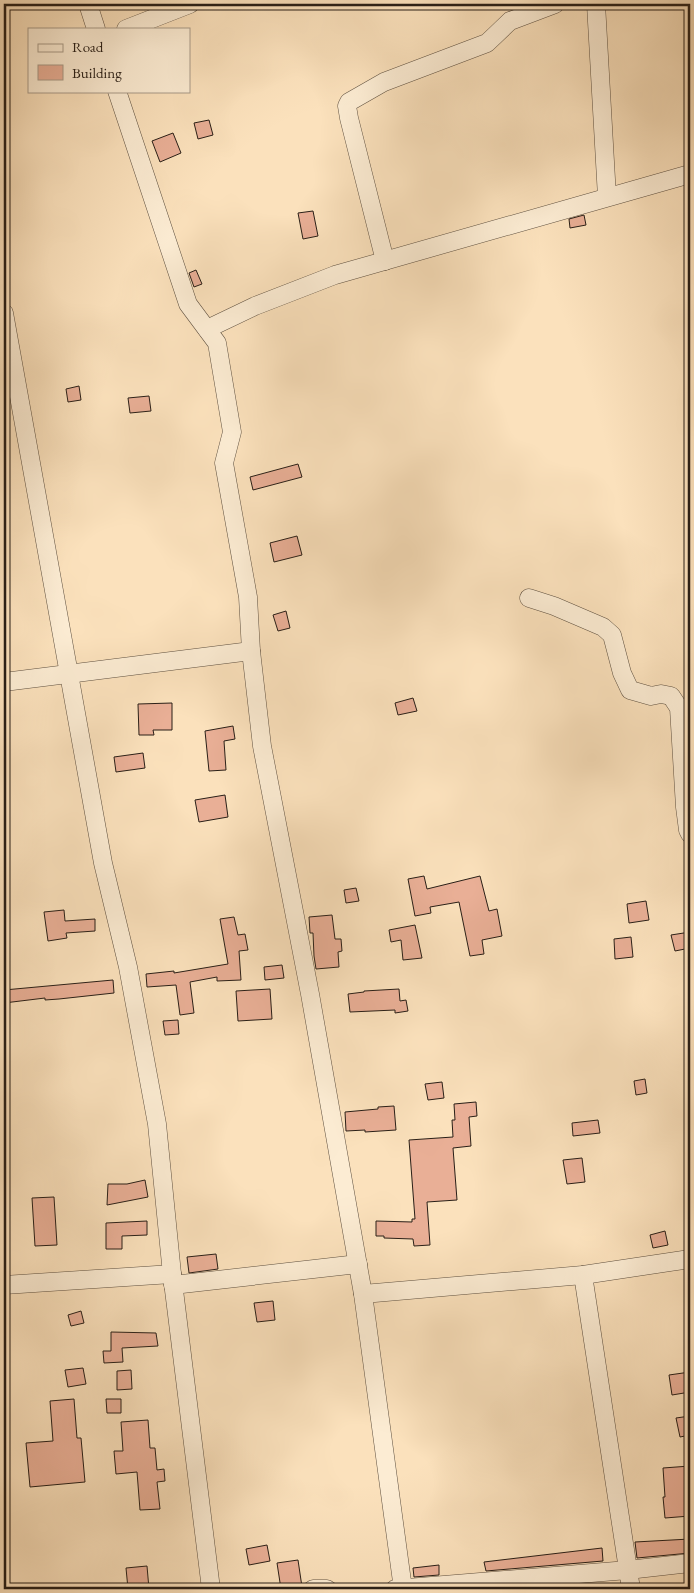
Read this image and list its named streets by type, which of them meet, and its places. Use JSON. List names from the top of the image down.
{
  "legend": ["Road", "Building"]
}
